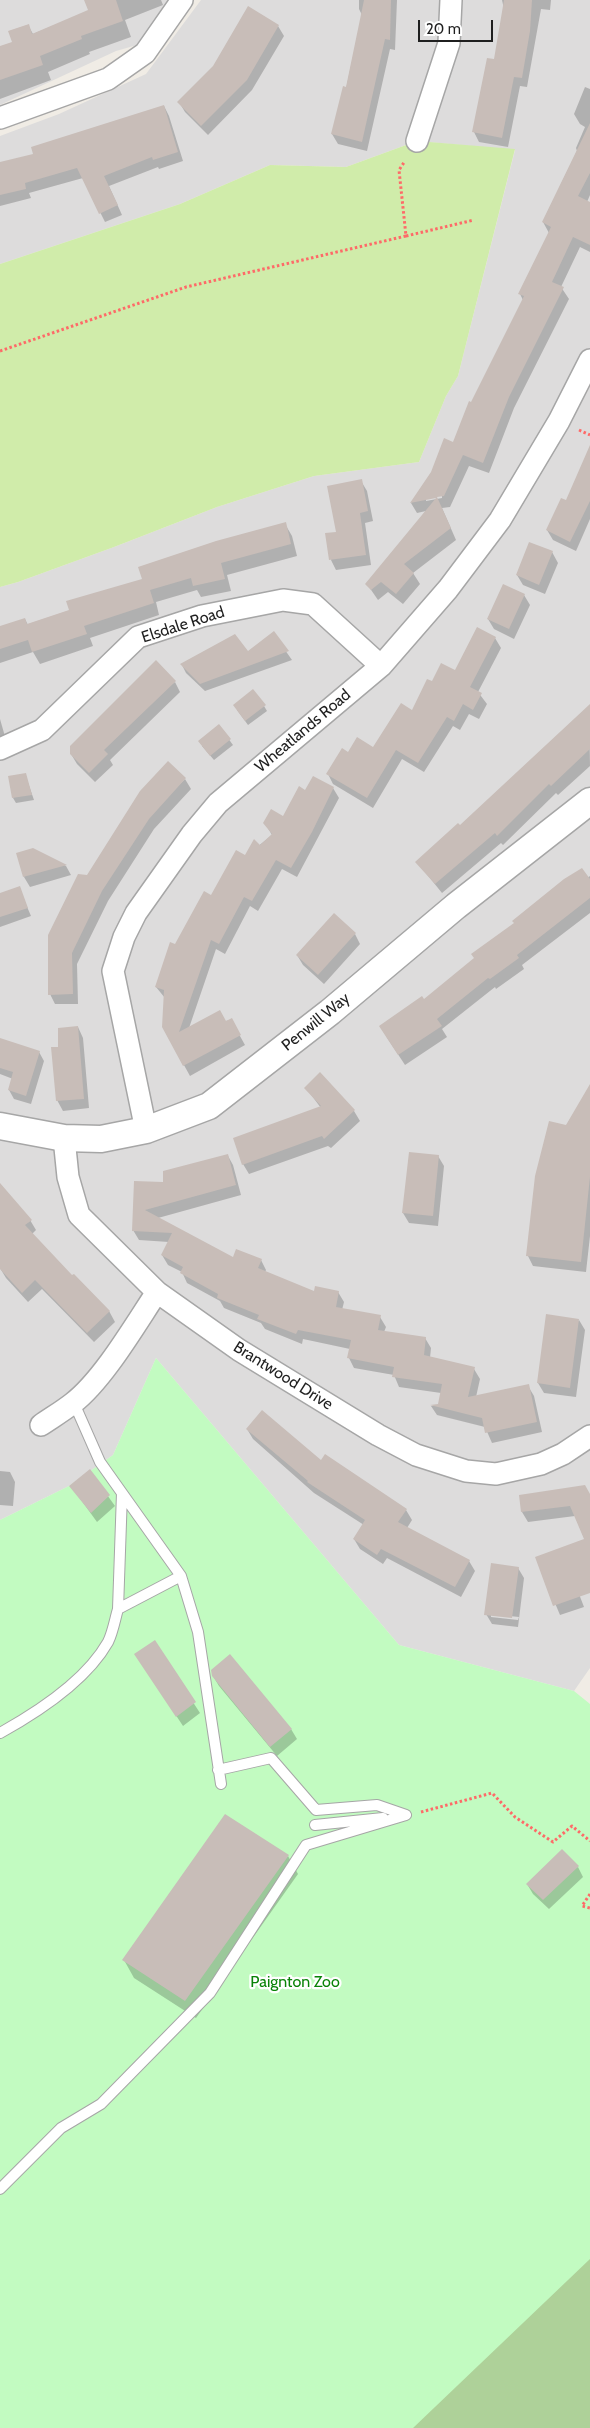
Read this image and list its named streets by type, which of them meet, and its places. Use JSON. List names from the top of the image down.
{
  "streets": {
    "street": [
      "Elsdale Road",
      "Wheatlands Road",
      "Penwill Way",
      "Brantwood Drive"
    ]
  },
  "crossings": [
    ["Elsdale Road", "Wheatlands Road"],
    ["Wheatlands Road", "Penwill Way"],
    ["Penwill Way", "Brantwood Drive"]
  ],
  "parks": ["Paignton Zoo"],
  "scale_bar": "20 m"
}
